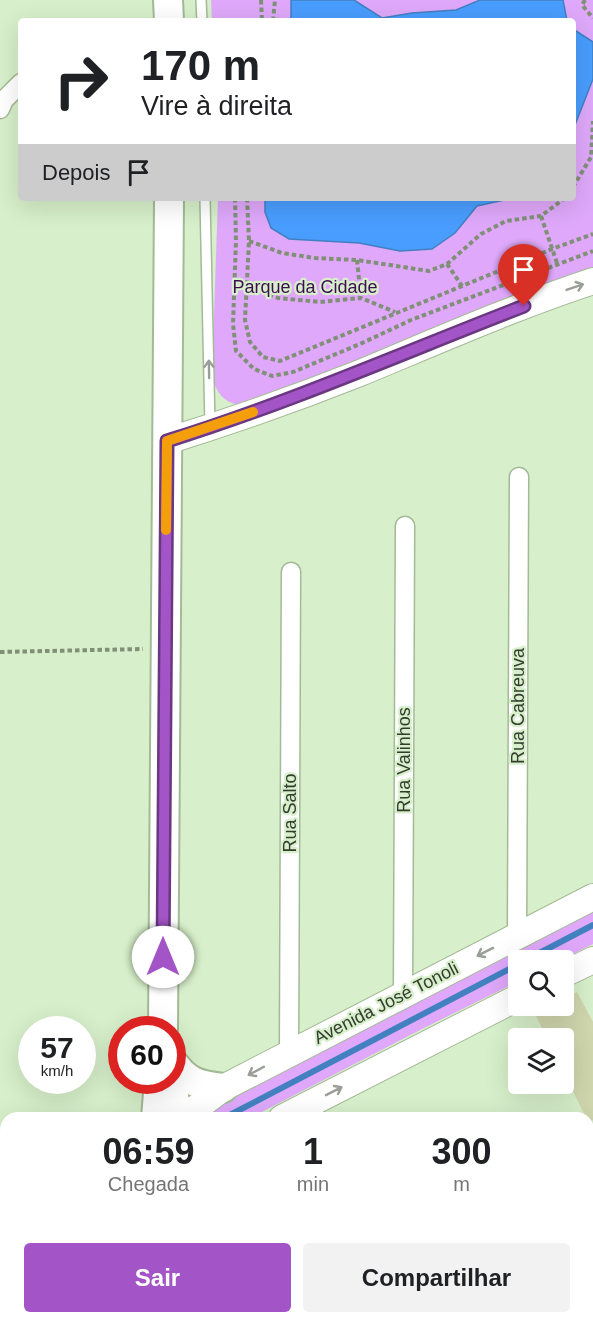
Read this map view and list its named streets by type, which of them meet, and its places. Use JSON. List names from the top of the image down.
{
  "streets": {
    "main road": ["Avenida José Tonoli"],
    "street": ["Rua Cabreuva", "Rua Valinhos", "Rua Salto"]
  },
  "crossings": [
    ["Rua Cabreuva", "Avenida José Tonoli"],
    ["Rua Valinhos", "Avenida José Tonoli"],
    ["Rua Salto", "Avenida José Tonoli"]
  ],
  "parks": ["Parque da Cidade"],
  "page": {
    "turn": ["170 m", "Vire à direita"],
    "then": "Depois",
    "speed": "57 km/h",
    "limit": "60",
    "eta": [
      "06:59",
      "Chegada",
      "1",
      "min",
      "300",
      "m"
    ],
    "buttons": ["Sair", "Compartilhar"]
  }
}
